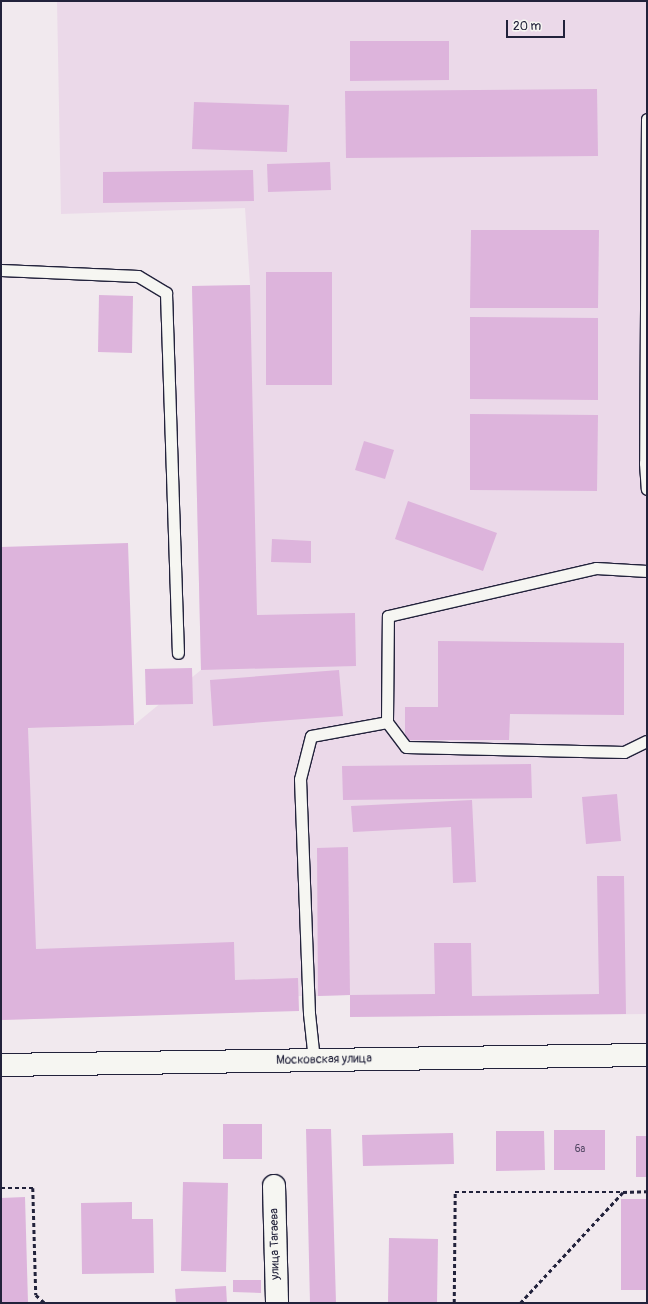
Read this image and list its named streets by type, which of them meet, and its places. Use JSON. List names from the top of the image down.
{
  "streets": {
    "street": ["Московская улица", "улица Тагаева"]
  },
  "house_numbers": ["6а"],
  "scale_bar": "20 m"
}
